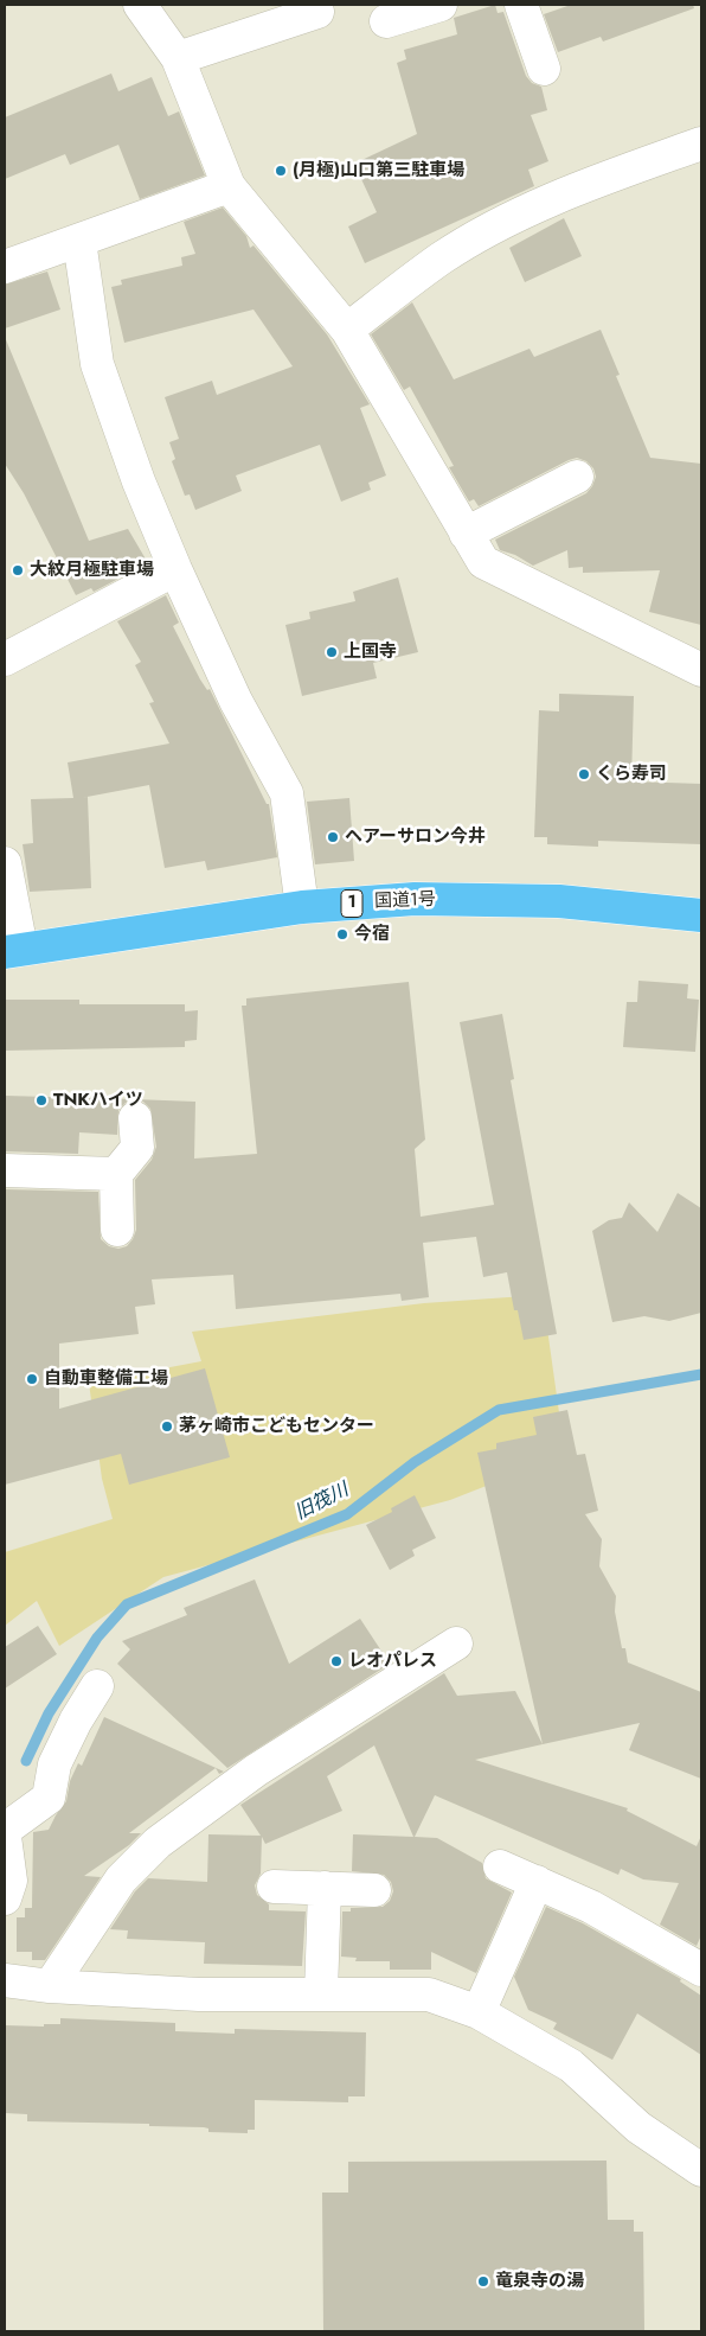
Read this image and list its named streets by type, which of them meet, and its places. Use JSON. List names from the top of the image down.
{
  "streets": {
    "highway": ["国道1号", "1"]
  },
  "water": ["旧筏川"],
  "places": [
    "(月極)山口第三駐車場",
    "大紋月極駐車場",
    "上国寺",
    "くら寿司",
    "ヘアーサロン今井",
    "今宿",
    "TNKハイツ",
    "自動車整備工場",
    "茅ヶ崎市こどもセンター",
    "レオパレス",
    "竜泉寺の湯"
  ]
}
